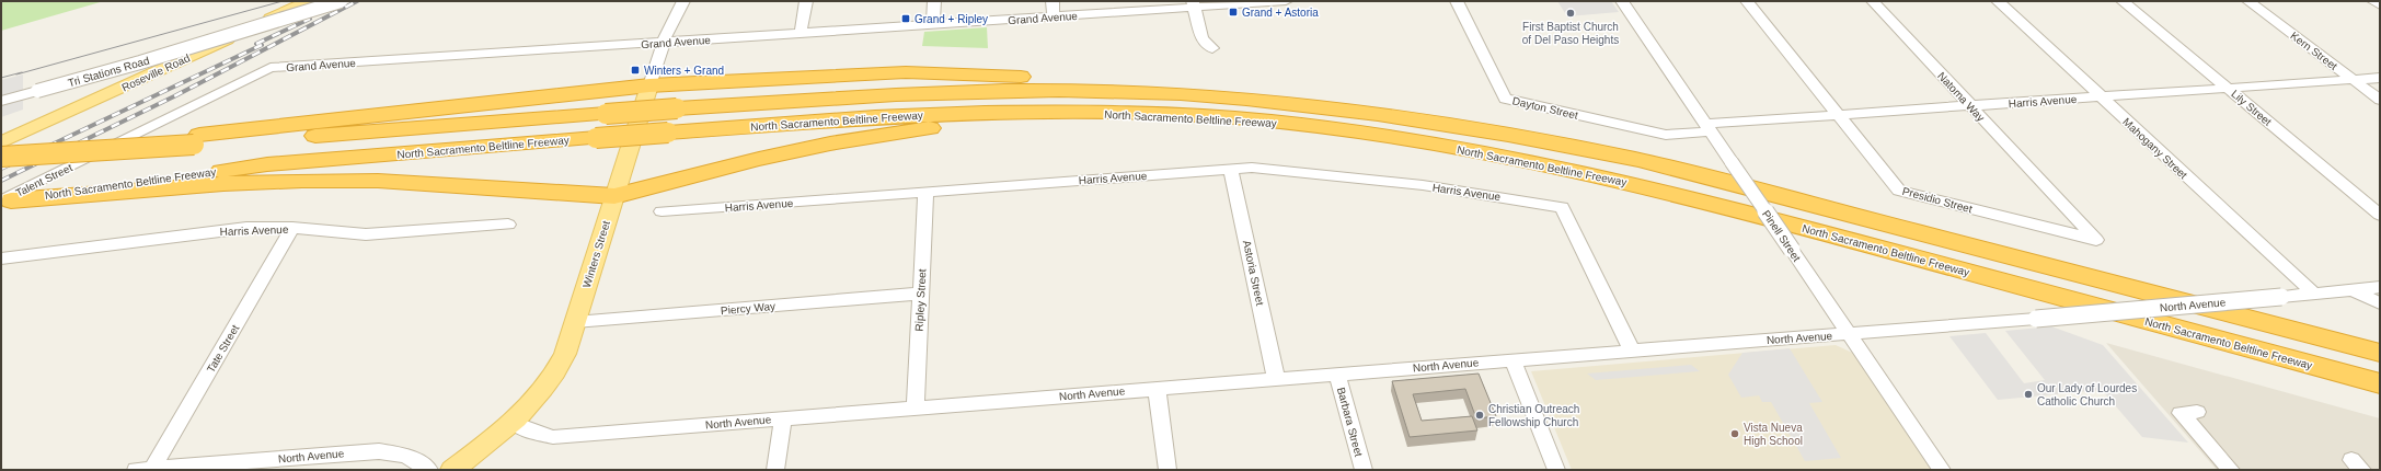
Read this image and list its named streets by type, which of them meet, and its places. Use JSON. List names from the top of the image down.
{
  "streets": {
    "highway": ["North Sacramento Beltline Freeway"],
    "main road": ["Roseville Road", "Winters Street"],
    "street": [
      "Grand Avenue",
      "Kern Street",
      "Tri Stations Road",
      "Natoma Way",
      "Harris Avenue",
      "Dayton Street",
      "Lily Street",
      "Mahogany Street",
      "Talent Street",
      "Presidio Street",
      "Pinell Street",
      "Astoria Street",
      "Ripley Street",
      "North Avenue",
      "Piercy Way",
      "Tate Street",
      "Barbara Street"
    ]
  },
  "crossings": [
    ["Grand Avenue", "North Sacramento Beltline Freeway"],
    ["Grand Avenue", "Talent Street"],
    ["Grand Avenue", "Winters Street"],
    ["Kern Street", "Harris Avenue"],
    ["Natoma Way", "Harris Avenue"],
    ["Natoma Way", "Presidio Street"],
    ["Harris Avenue", "Dayton Street"],
    ["Harris Avenue", "Lily Street"],
    ["Harris Avenue", "Mahogany Street"],
    ["Harris Avenue", "Presidio Street"],
    ["Harris Avenue", "Pinell Street"],
    ["Harris Avenue", "Astoria Street"],
    ["Harris Avenue", "Ripley Street"],
    ["Harris Avenue", "North Avenue"],
    ["Harris Avenue", "Tate Street"],
    ["North Sacramento Beltline Freeway", "Talent Street"],
    ["Mahogany Street", "North Avenue"],
    ["Pinell Street", "North Avenue"],
    ["Winters Street", "North Avenue"],
    ["Winters Street", "Piercy Way"],
    ["Astoria Street", "North Avenue"],
    ["Ripley Street", "North Avenue"],
    ["Ripley Street", "Piercy Way"],
    ["North Avenue", "Tate Street"],
    ["North Avenue", "Barbara Street"]
  ],
  "places": {
    "transit": ["Grand + Astoria", "Grand + Ripley", "Winters + Grand"],
    "other": [
      "First Baptist Church of Del Paso Heights",
      "Our Lady of Lourdes Catholic Church",
      "Christian Outreach Fellowship Church",
      "Vista Nueva High School"
    ]
  }
}
